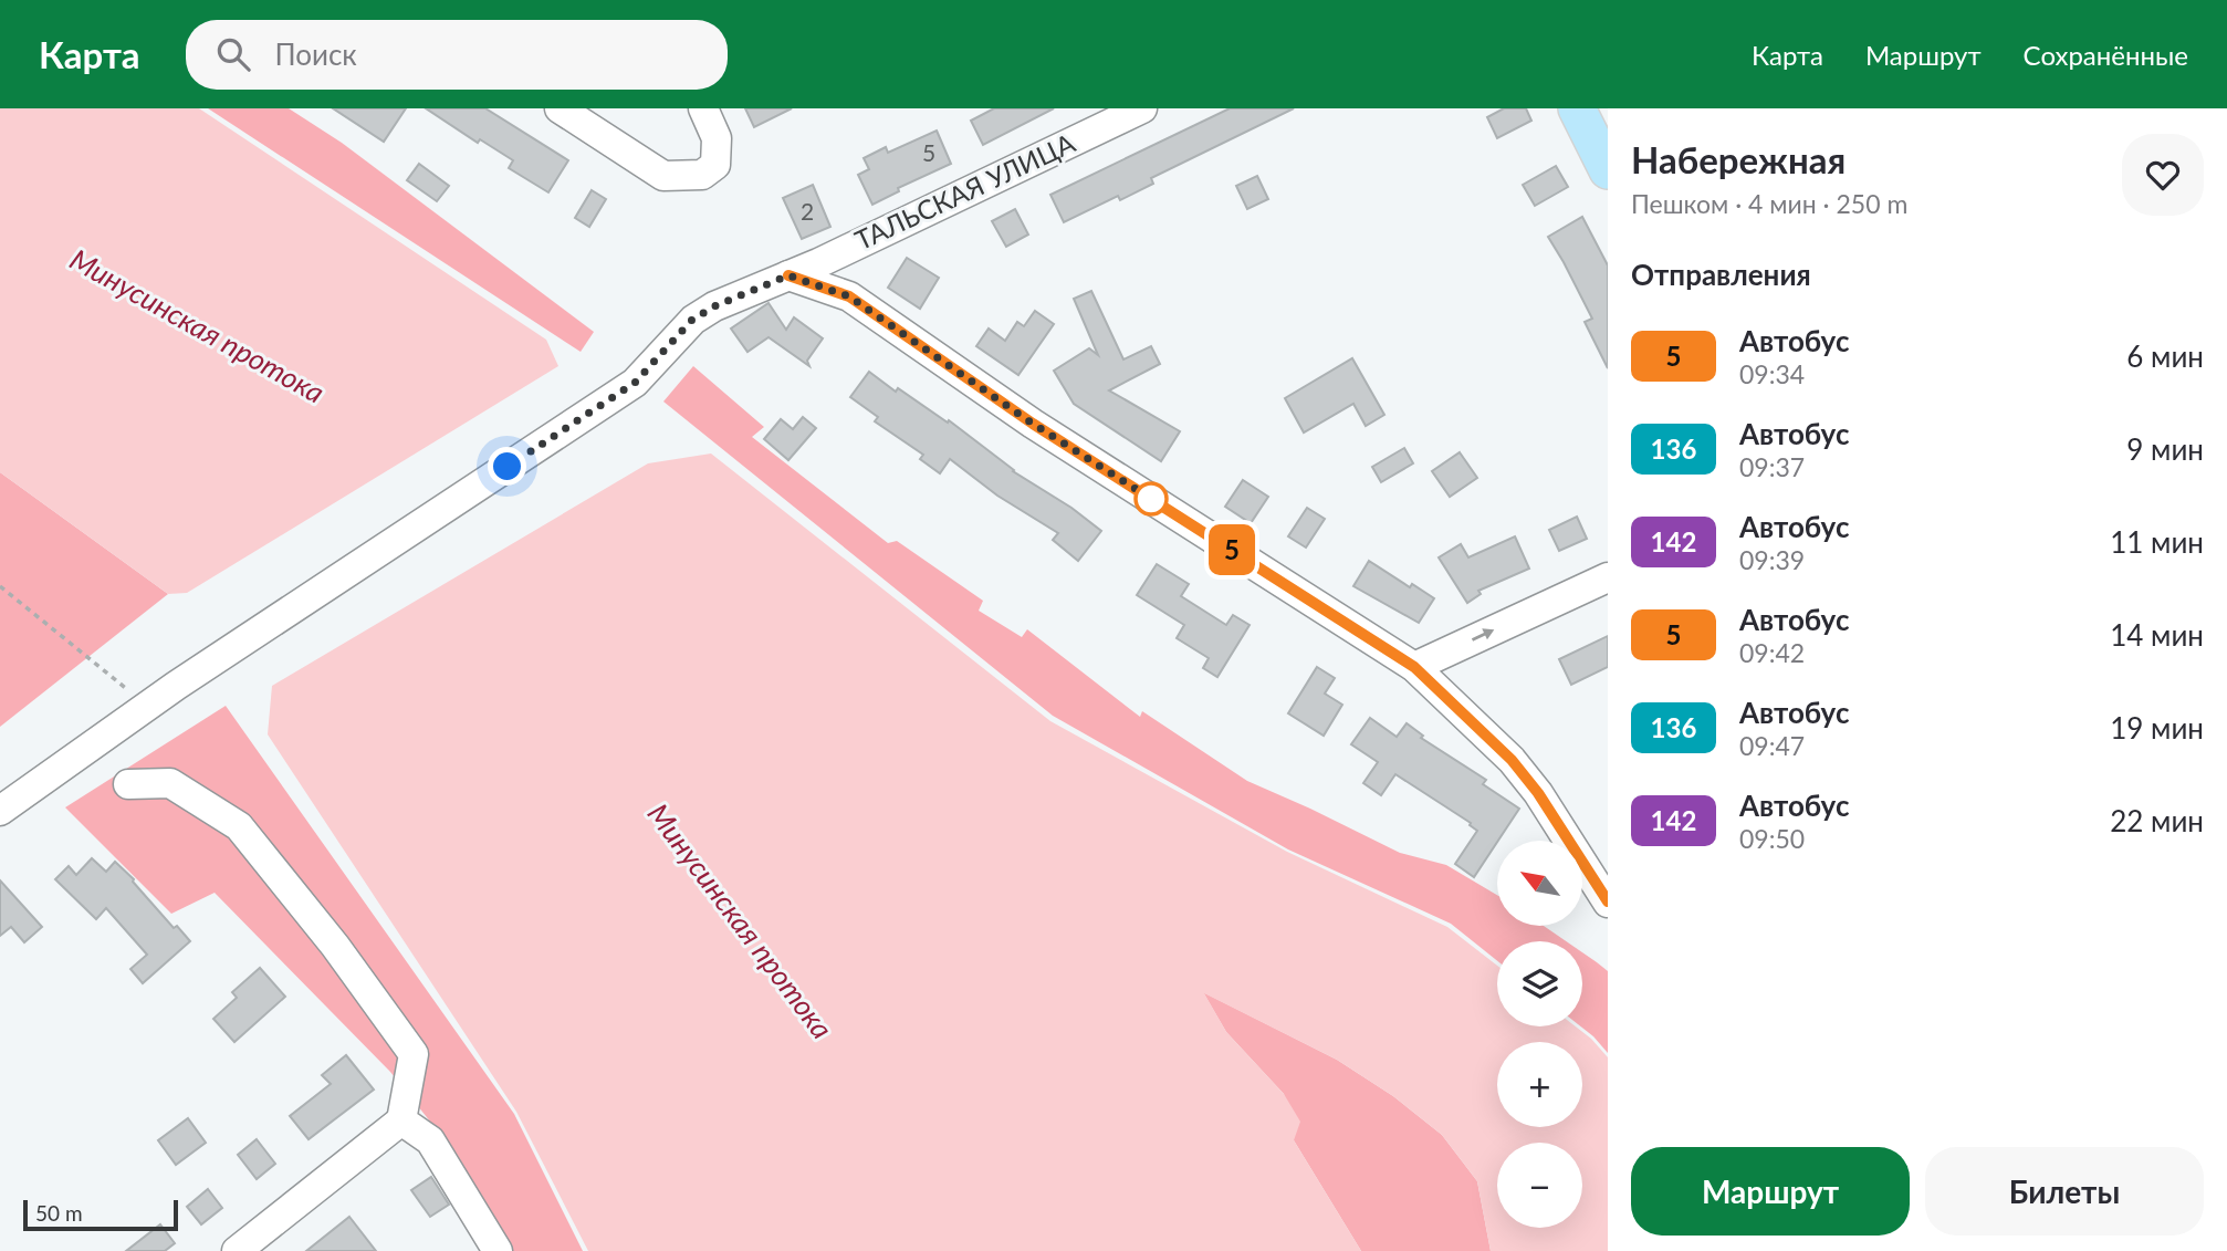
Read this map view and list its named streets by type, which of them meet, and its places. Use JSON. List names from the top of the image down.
{
  "streets": {
    "street": ["ТАЛЬСКАЯ УЛИЦА"]
  },
  "water": ["Минусинская протока"],
  "lines": ["bus line 5"],
  "house_numbers": ["5", "2"],
  "scale_bar": "50 m",
  "north": "top left",
  "page": {
    "header": "Карта",
    "search": "Поиск",
    "nav": ["Карта", "Маршрут", "Сохранённые"],
    "on_map": "5",
    "heading": [
      ["Набережная", "Пешком · 4 мин · 250 m"],
      "Отправления"
    ],
    "list": [
      {
        "mark": "5",
        "name": "Автобус",
        "note": "09:34",
        "value": "6 мин"
      },
      {
        "mark": "136",
        "name": "Автобус",
        "note": "09:37",
        "value": "9 мин"
      },
      {
        "mark": "142",
        "name": "Автобус",
        "note": "09:39",
        "value": "11 мин"
      },
      {
        "mark": "5",
        "name": "Автобус",
        "note": "09:42",
        "value": "14 мин"
      },
      {
        "mark": "136",
        "name": "Автобус",
        "note": "09:47",
        "value": "19 мин"
      },
      {
        "mark": "142",
        "name": "Автобус",
        "note": "09:50",
        "value": "22 мин"
      }
    ],
    "map_buttons": ["+", "−"],
    "buttons": ["Маршрут", "Билеты"],
    "scale": "50 m"
  }
}
